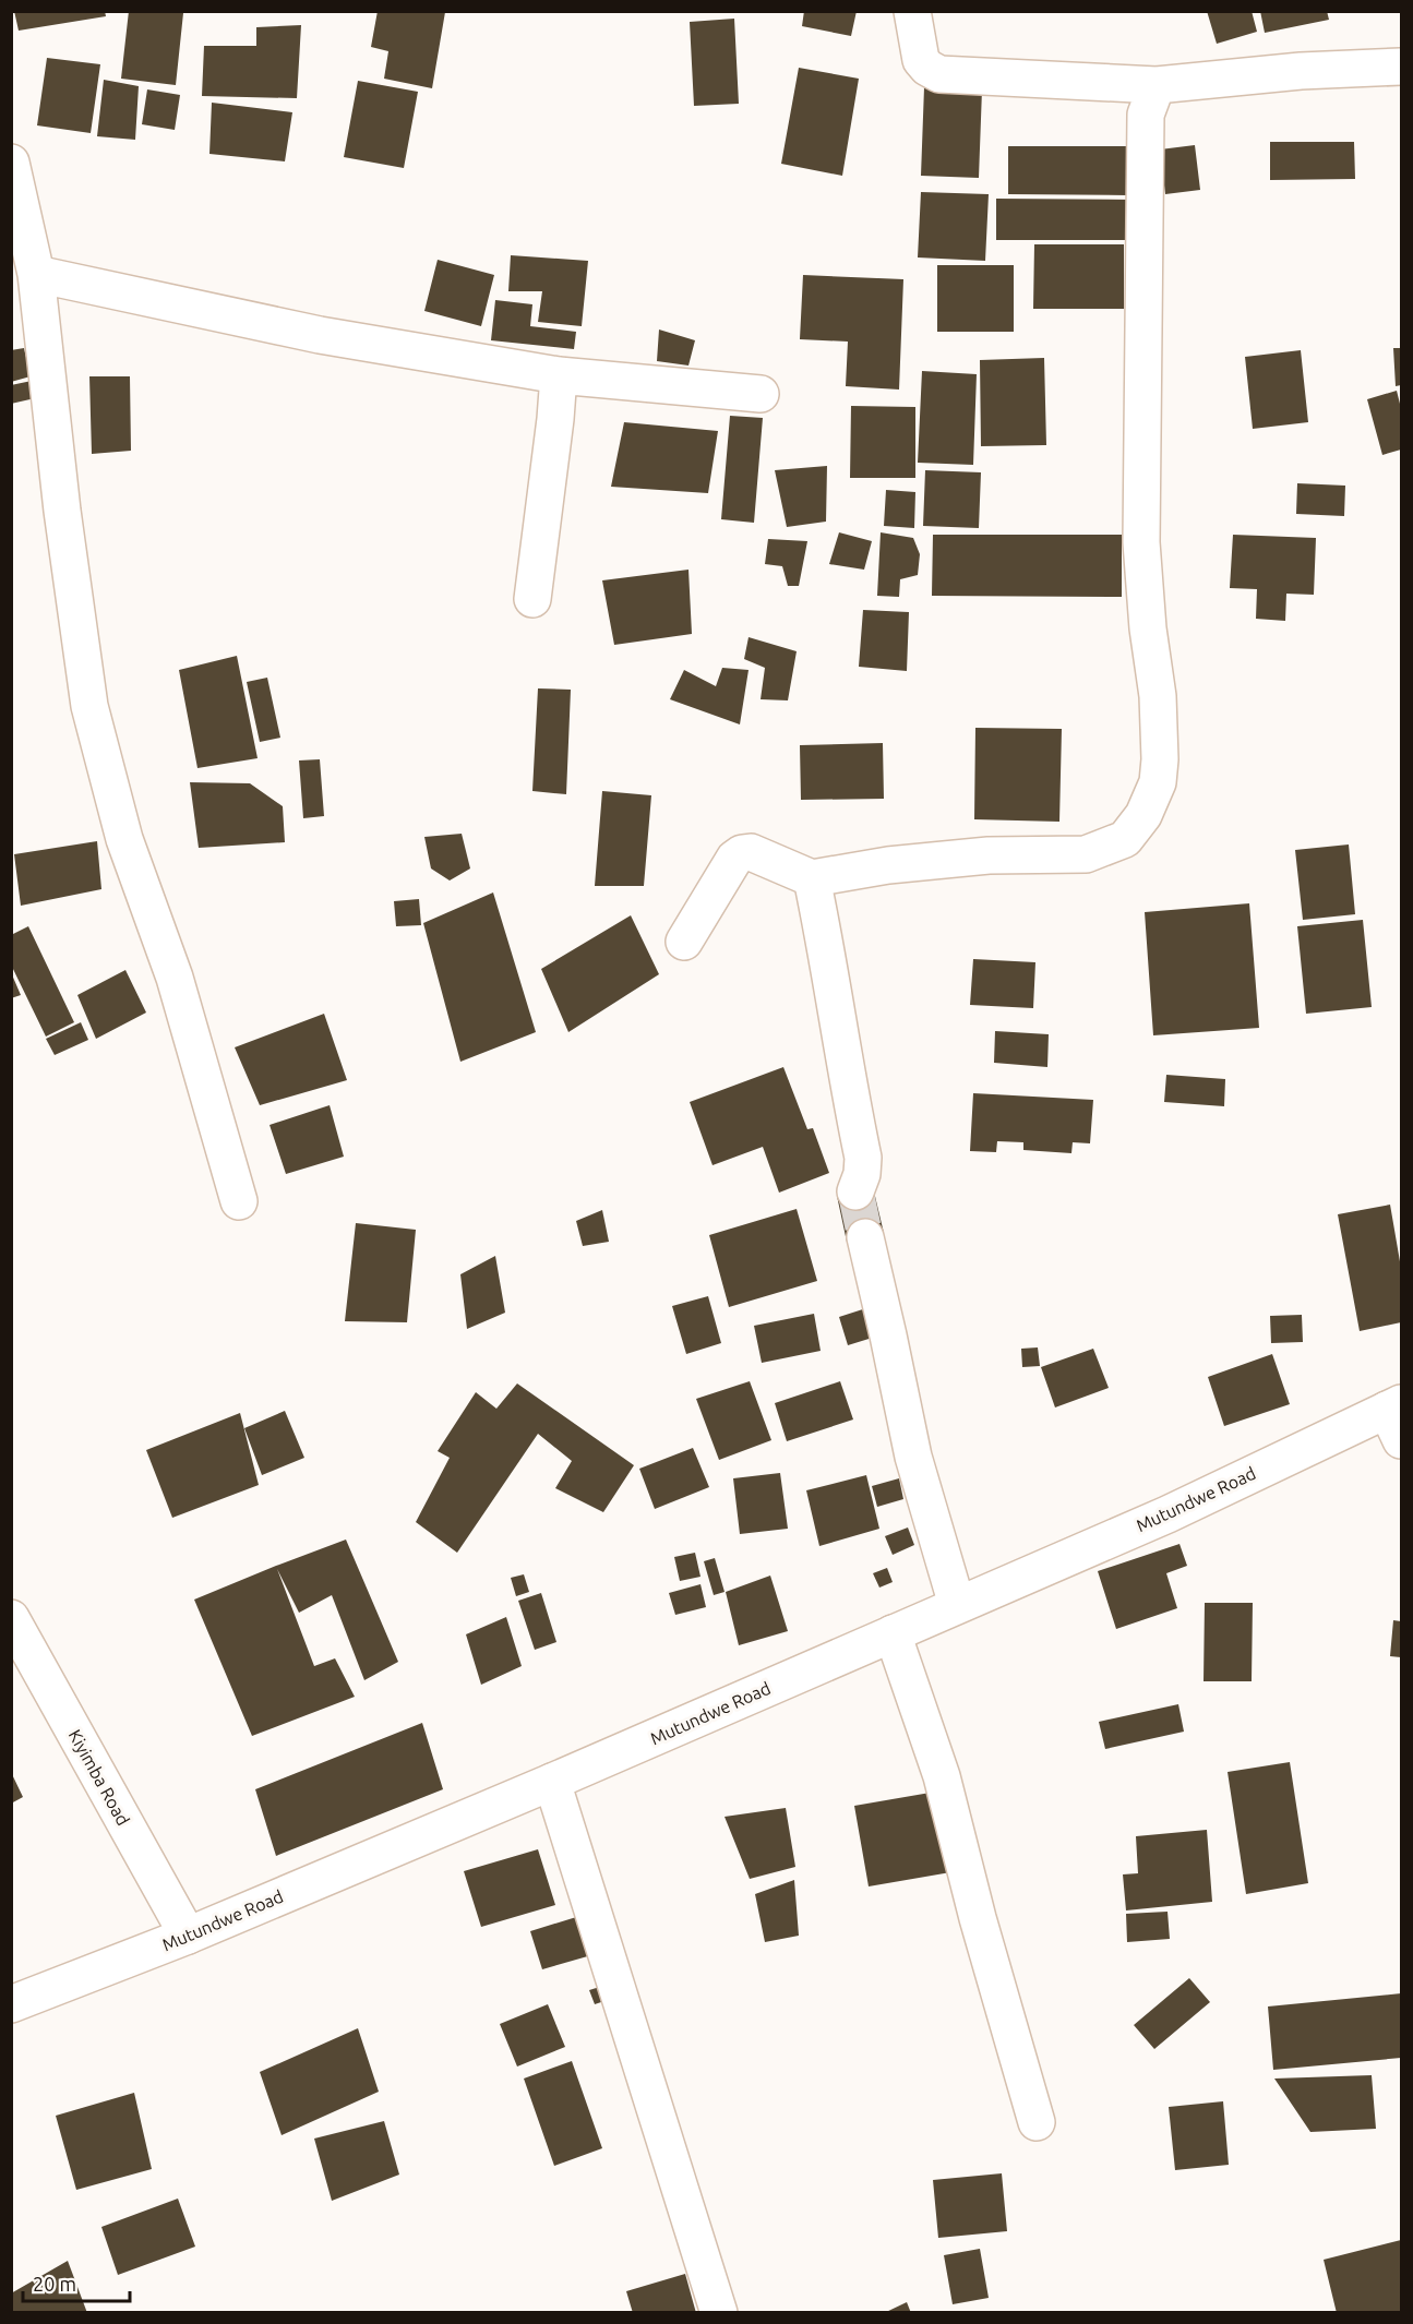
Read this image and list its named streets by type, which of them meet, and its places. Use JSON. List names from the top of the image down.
{
  "streets": {
    "street": ["Mutundwe Road", "Kiyimba Road"]
  },
  "crossings": [
    ["Mutundwe Road", "Kiyimba Road"]
  ],
  "scale_bar": "20 m"
}
